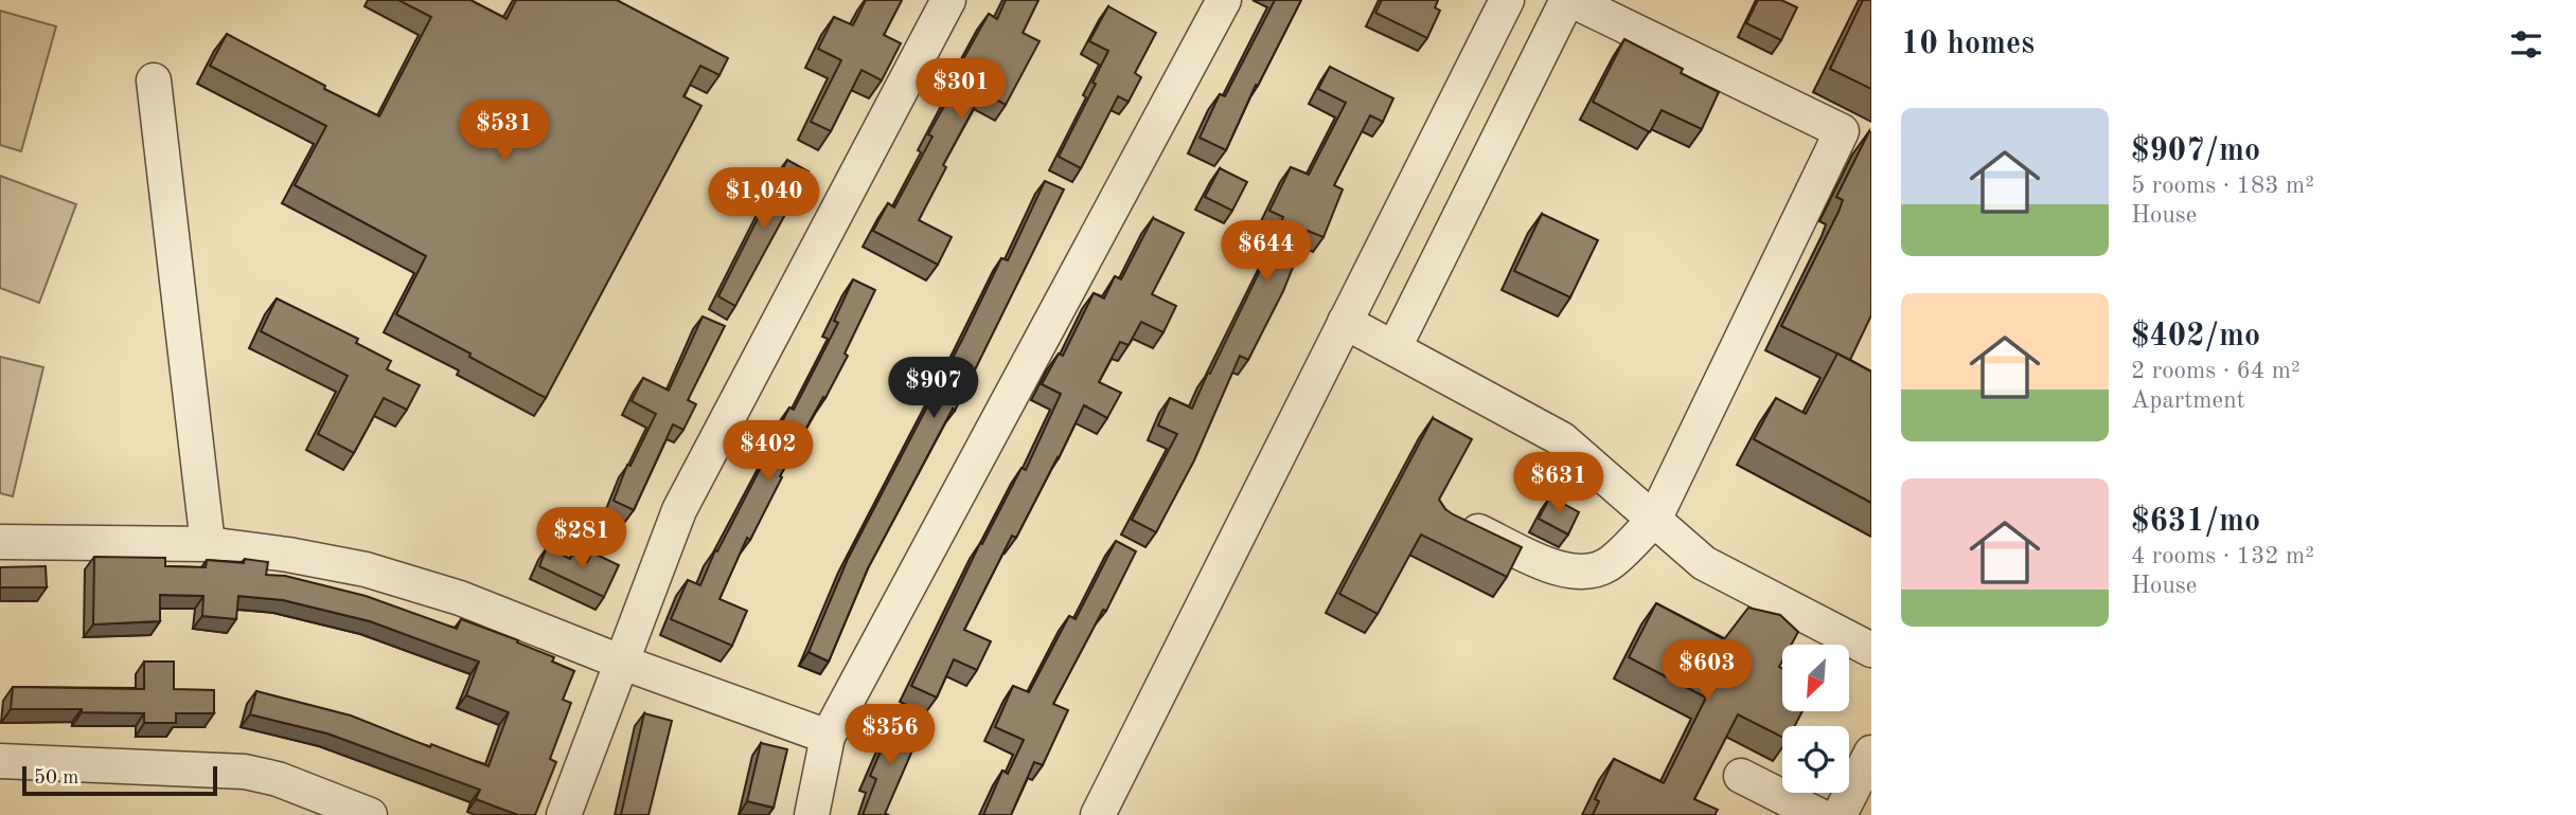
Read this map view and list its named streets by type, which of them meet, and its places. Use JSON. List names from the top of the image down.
{
  "scale_bar": "50 m",
  "north": "bottom left",
  "page": {
    "heading": "10 homes",
    "price": [
      "$301",
      "$531",
      "$1,040",
      "$644",
      "$907",
      "$402",
      "$631",
      "$281",
      "$603",
      "$356"
    ],
    "list": [
      {
        "name": "$907/mo",
        "note": "5 rooms · 183 m² · House"
      },
      {
        "name": "$402/mo",
        "note": "2 rooms · 64 m² · Apartment"
      },
      {
        "name": "$631/mo",
        "note": "4 rooms · 132 m² · House"
      }
    ],
    "scale": "50 m"
  }
}
